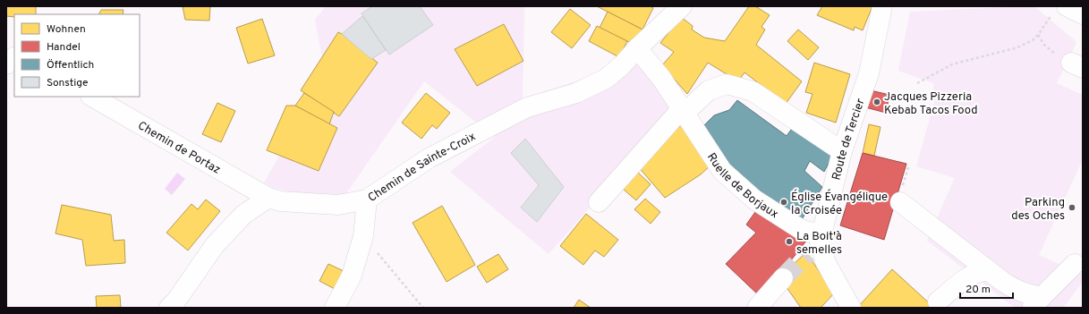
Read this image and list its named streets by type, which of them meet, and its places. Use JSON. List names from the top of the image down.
{
  "streets": {
    "street": [
      "Route de Tercier",
      "Chemin de Portaz",
      "Chemin de Sainte-Croix",
      "Ruelle de Borjaux"
    ]
  },
  "crossings": [
    ["Route de Tercier", "Ruelle de Borjaux"],
    ["Chemin de Portaz", "Chemin de Sainte-Croix"],
    ["Chemin de Sainte-Croix", "Ruelle de Borjaux"]
  ],
  "places": [
    "Jacques Pizzeria Kebab Tacos Food",
    "Église Évangélique la Croisée",
    "Parking des Oches",
    "La Boit'à semelles"
  ],
  "legend": [
    "Wohnen",
    "Handel",
    "Öffentlich",
    "Sonstige"
  ],
  "scale_bar": "20 m"
}
